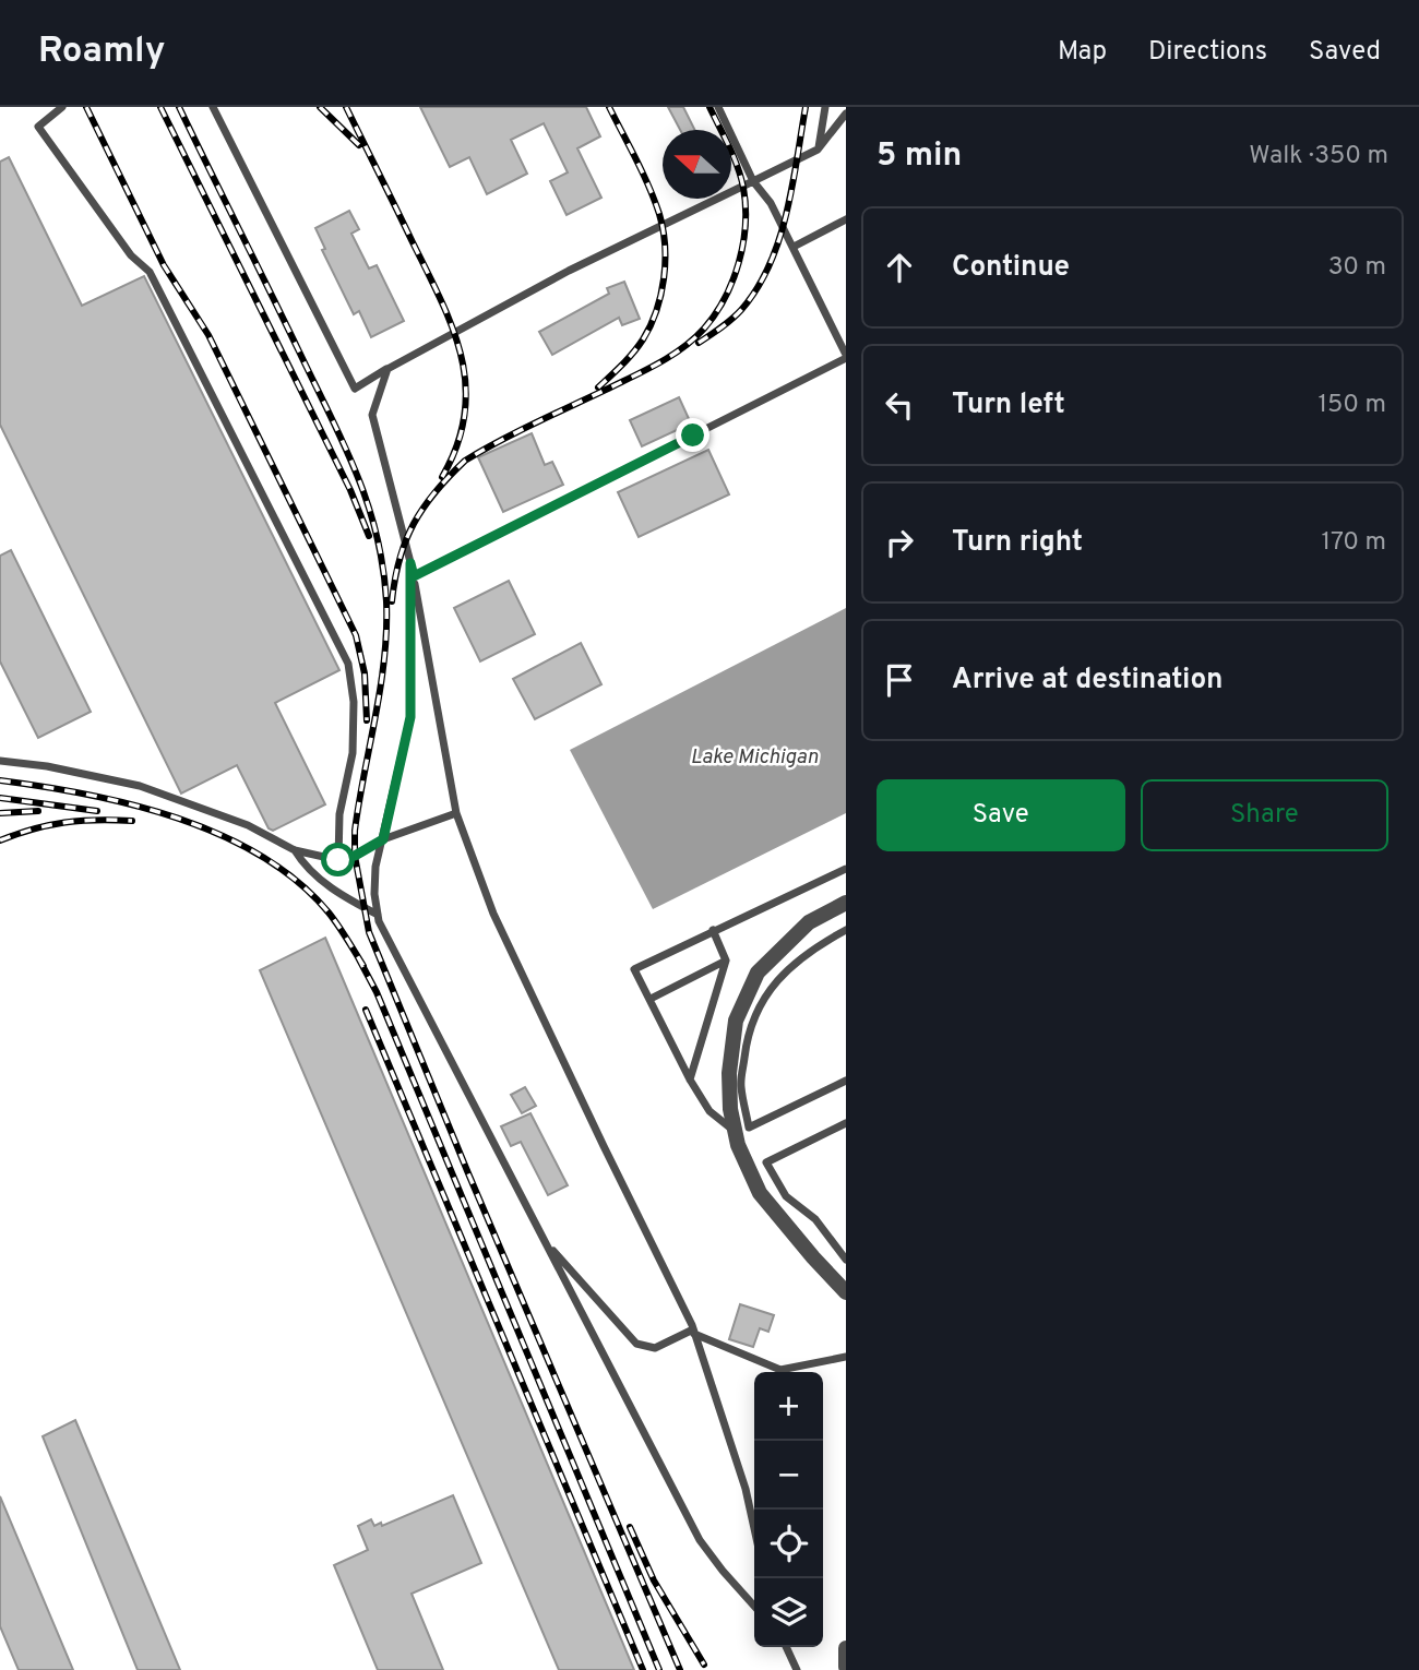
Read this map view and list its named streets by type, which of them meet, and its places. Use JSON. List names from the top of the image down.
{
  "water": ["Lake Michigan"],
  "north": "left",
  "page": {
    "header": "Roamly",
    "nav": ["Map", "Directions", "Saved"],
    "heading": ["5 min", "Walk · 350 m"],
    "list": [
      ["Continue", "30 m"],
      ["Turn left", "150 m"],
      ["Turn right", "170 m"],
      "Arrive at destination"
    ],
    "buttons": ["Save", "Share"],
    "map_buttons": ["+", "−"]
  }
}
